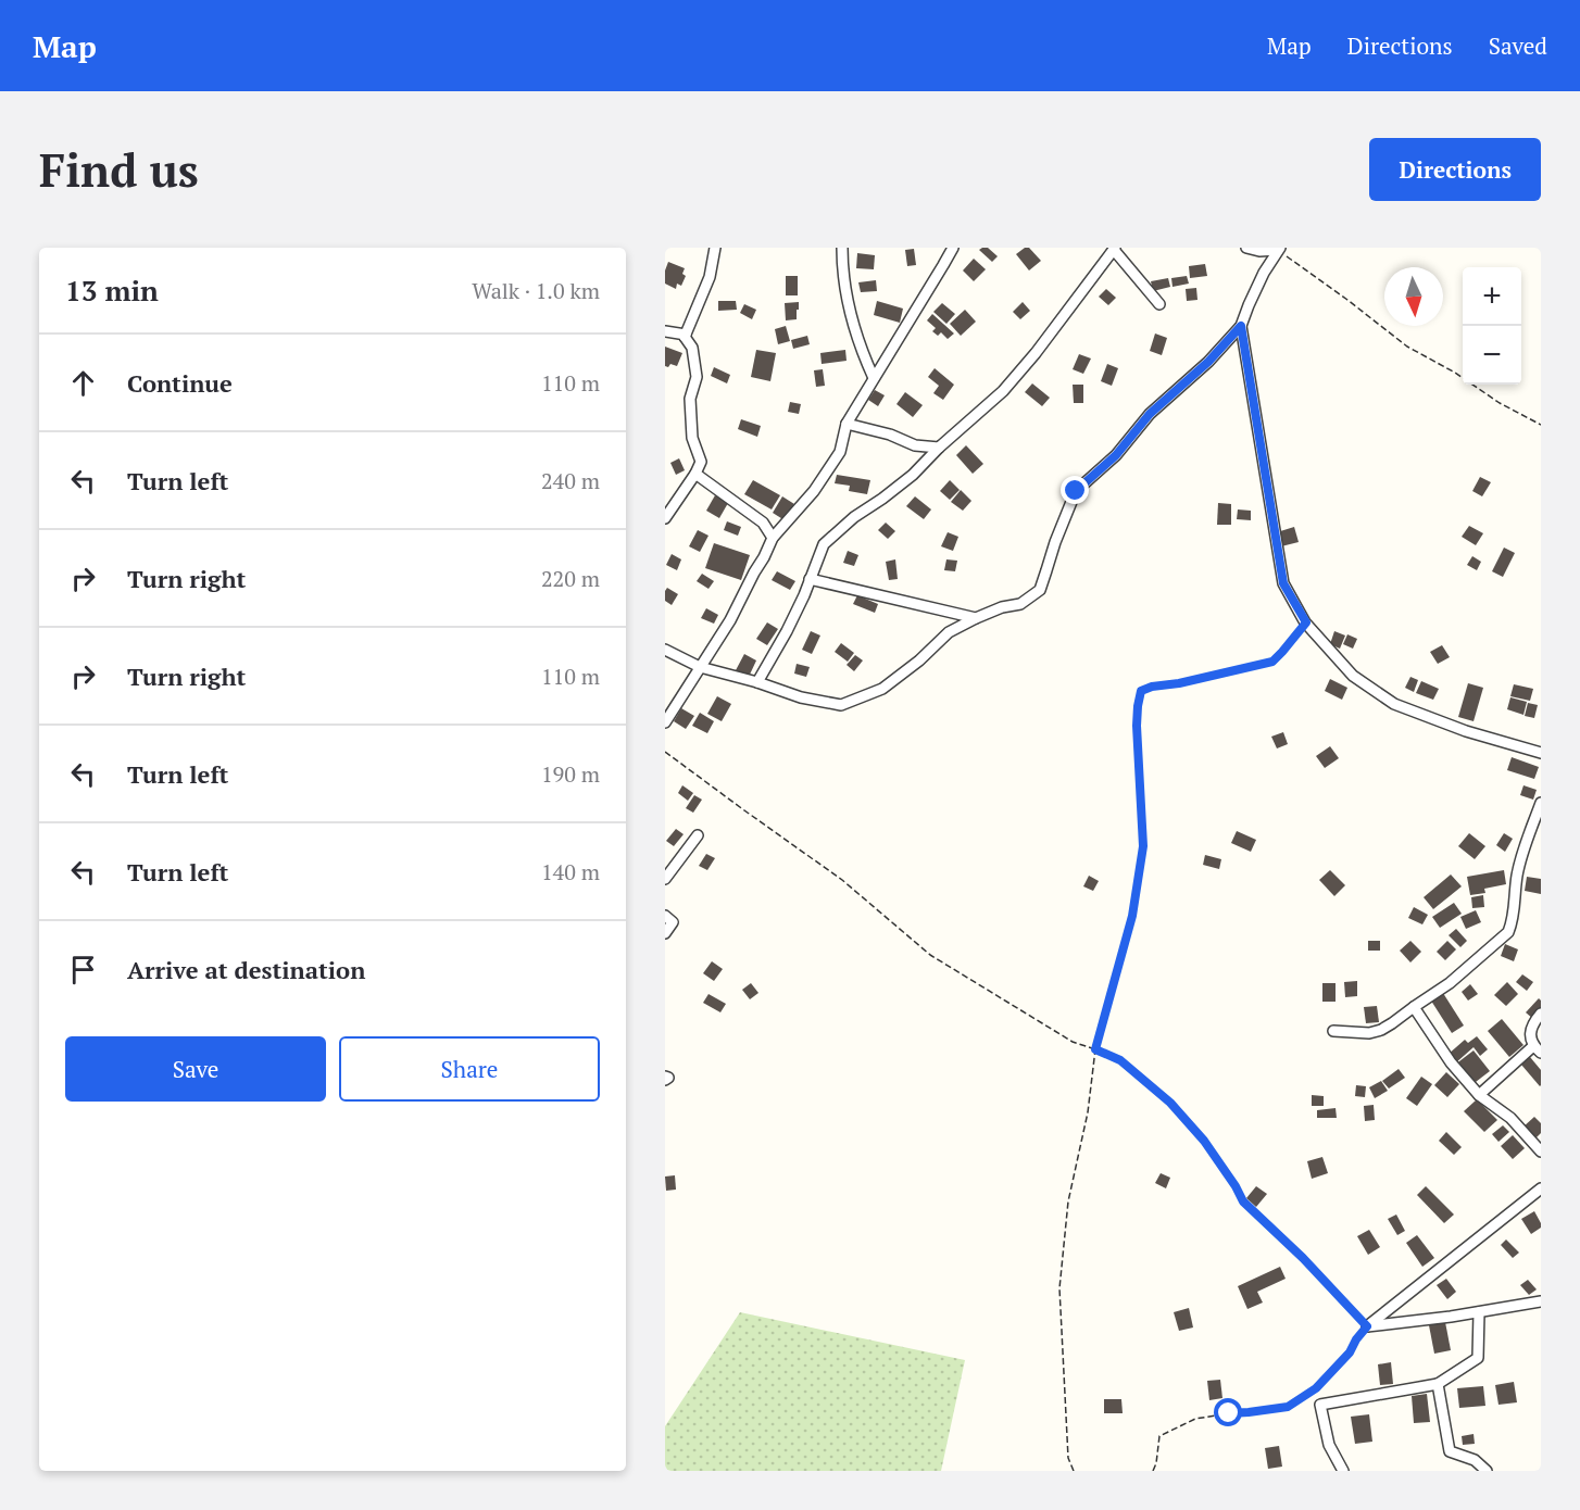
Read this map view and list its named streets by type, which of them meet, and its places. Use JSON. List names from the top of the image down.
{
  "north": "bottom",
  "page": {
    "header": "Map",
    "nav": ["Map", "Directions", "Saved"],
    "buttons": [
      "Directions",
      ["Save", "Share"]
    ],
    "title": "Find us",
    "heading": ["13 min", "Walk · 1.0 km"],
    "map_buttons": ["+", "−"],
    "list": [
      ["Continue", "110 m"],
      ["Turn left", "240 m"],
      ["Turn right", "220 m"],
      ["Turn right", "110 m"],
      ["Turn left", "190 m"],
      ["Turn left", "140 m"],
      "Arrive at destination"
    ]
  }
}
